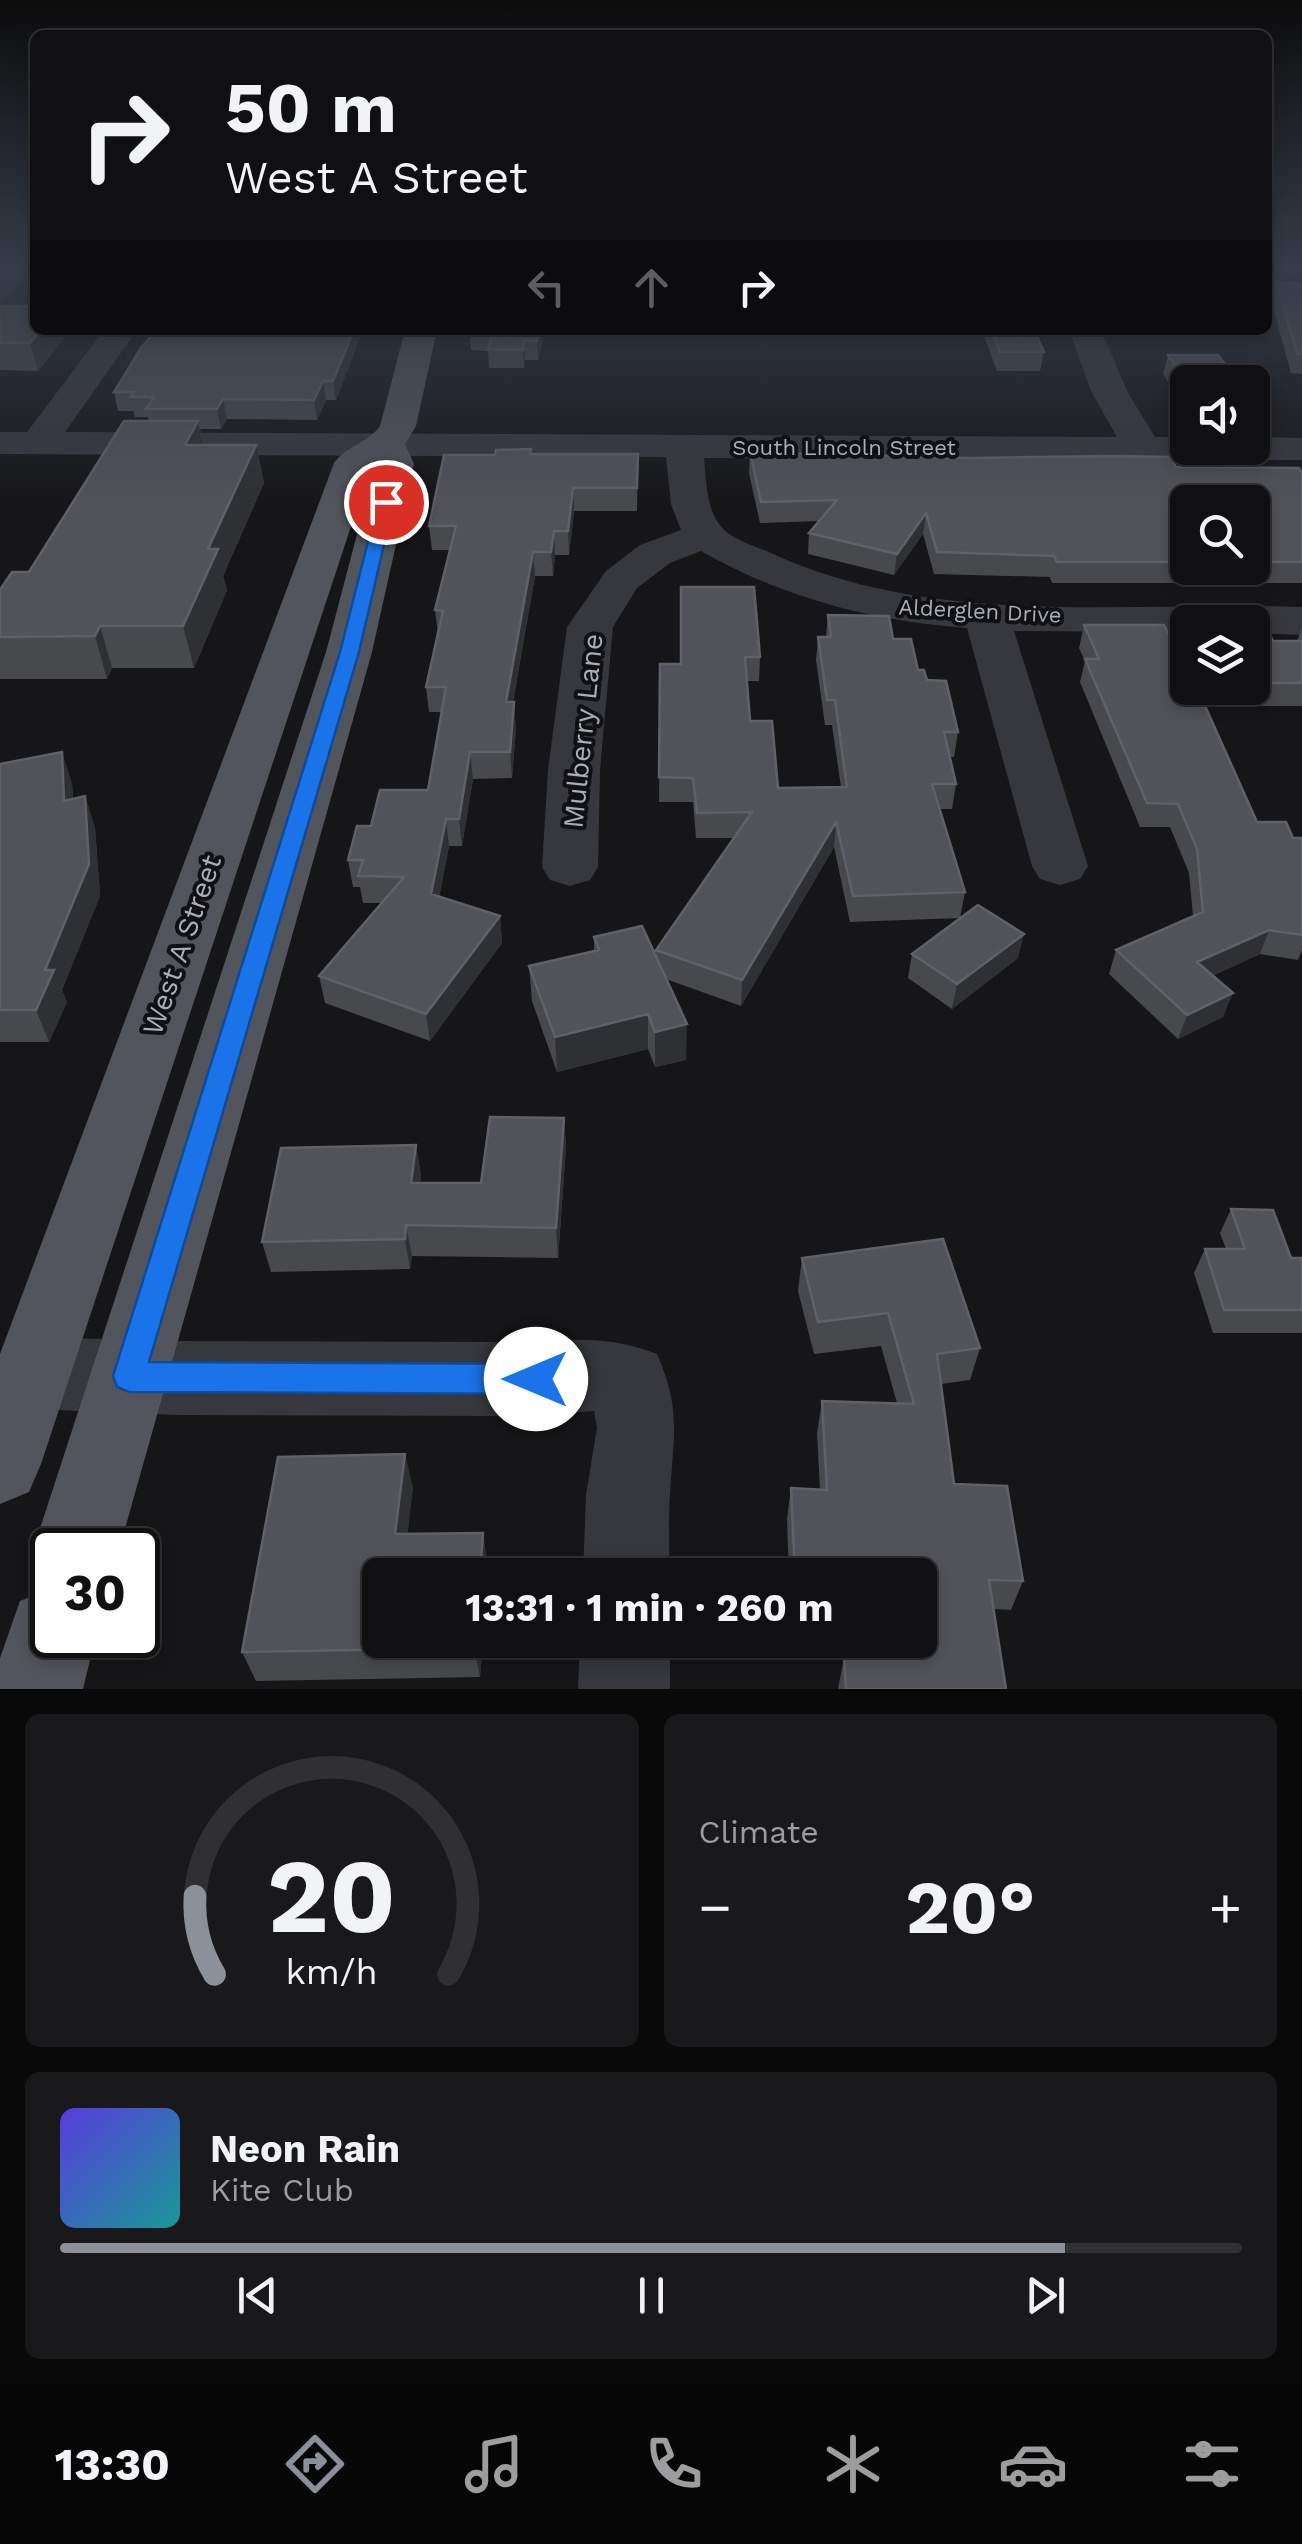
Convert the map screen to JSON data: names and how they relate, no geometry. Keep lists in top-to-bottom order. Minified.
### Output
{"streets":{"main road":["West A Street"],"street":["South Lincoln Street","Alderglen Drive","Mulberry Lane"]},"crossings":[["South Lincoln Street","West A Street"],["Alderglen Drive","Mulberry Lane"]],"page":{"turn":["50 m","West A Street"],"limit":"30","trip":"13:31 · 1 min · 260 m","tile":"Climate","heat":["−","20°","+"],"song":["Neon Rain","Kite Club"],"tabs":"13:30","gauge":["20","km/h"]}}
